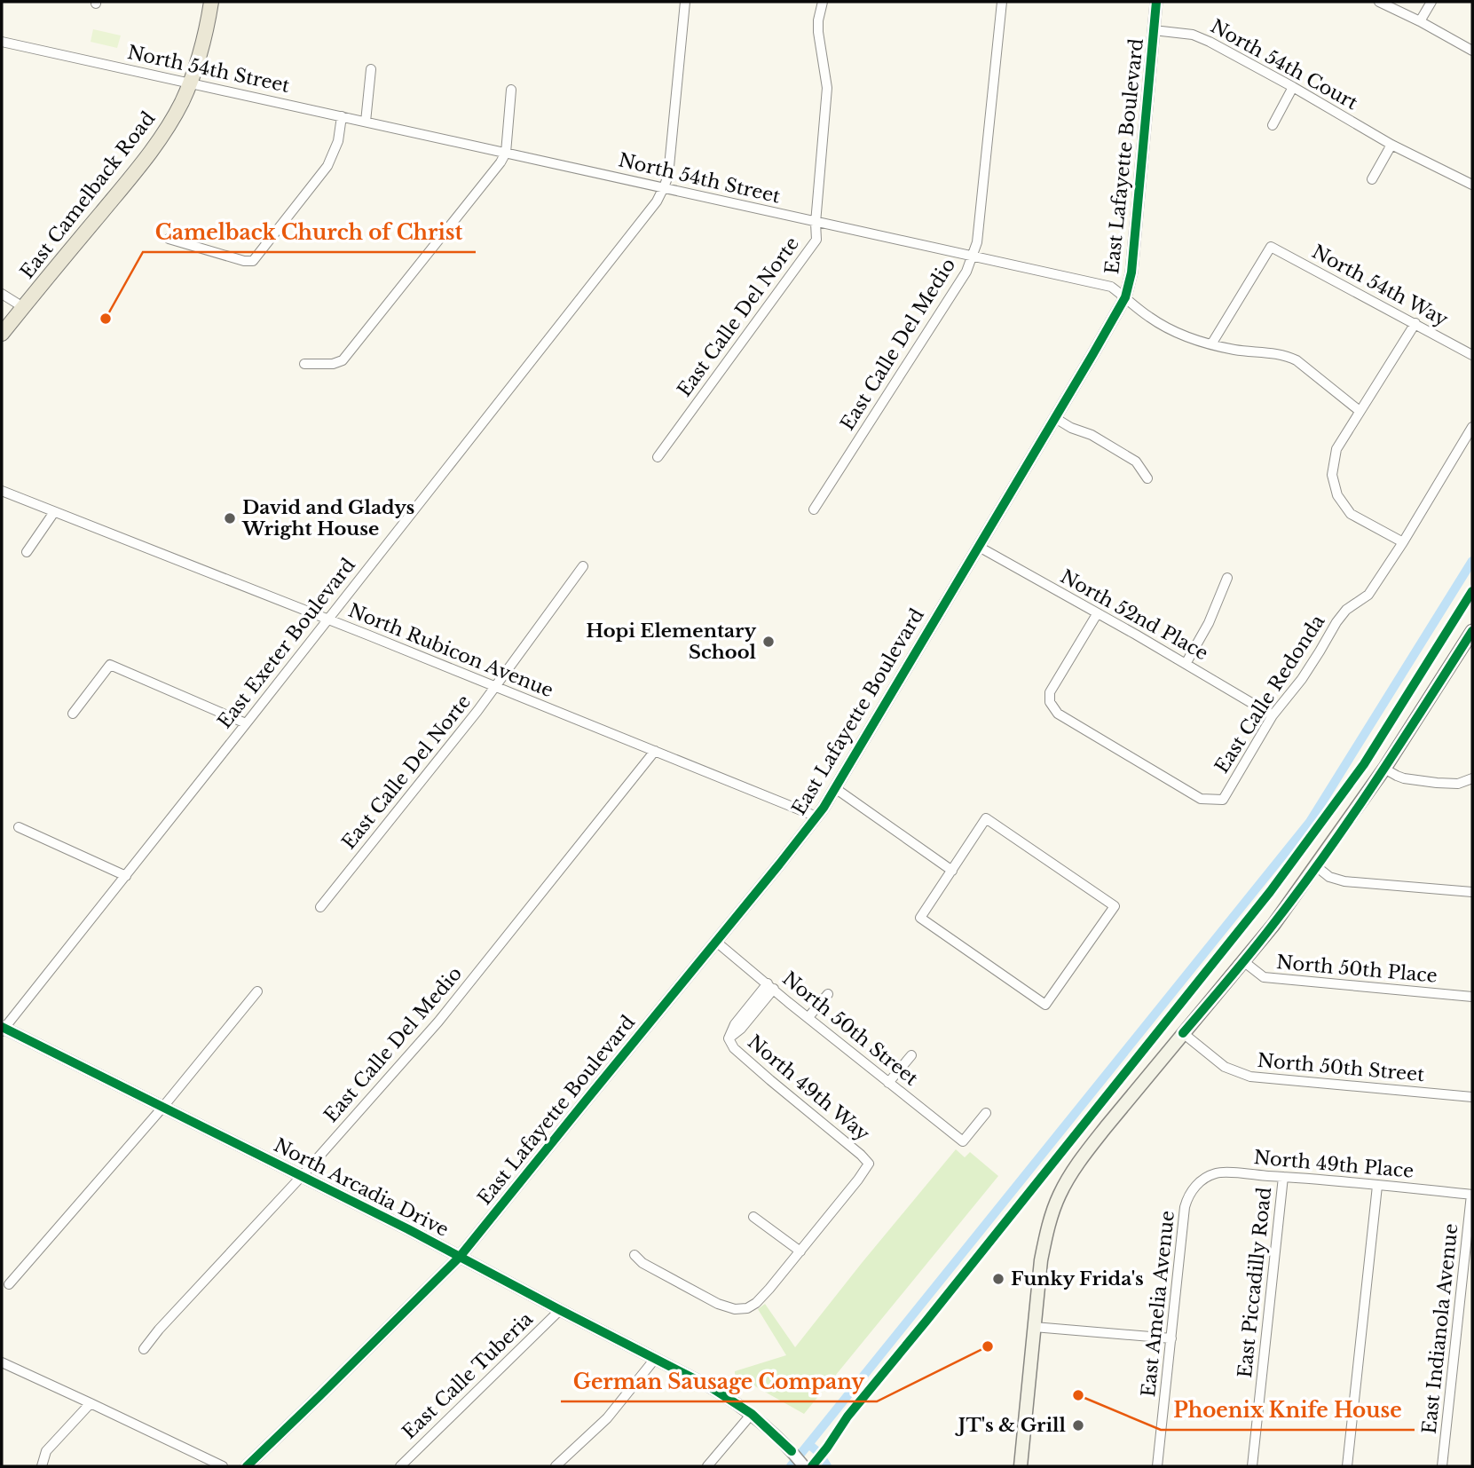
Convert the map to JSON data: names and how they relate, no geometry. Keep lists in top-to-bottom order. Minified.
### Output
{"streets":{"main road":["East Camelback Road"],"street":["North 54th Court","North 54th Street","East Lafayette Boulevard","North 54th Way","East Calle Del Norte","East Calle Del Medio","North 52nd Place","East Exeter Boulevard","North Rubicon Avenue","East Calle Redonda","North 50th Place","North 50th Street","North 49th Way","North 49th Place","North Arcadia Drive","East Piccadilly Road","East Amelia Avenue","East Indianola Avenue","East Calle Tuberia"]},"crossings":[["North 54th Court","East Lafayette Boulevard"],["North 54th Street","East Lafayette Boulevard"],["North 54th Street","East Camelback Road"],["North 54th Street","North 54th Way"],["North 54th Street","East Calle Del Norte"],["North 54th Street","East Calle Del Medio"],["North 54th Street","East Exeter Boulevard"],["East Lafayette Boulevard","North 52nd Place"],["East Lafayette Boulevard","North Rubicon Avenue"],["East Lafayette Boulevard","North 50th Street"],["East Lafayette Boulevard","North Arcadia Drive"],["East Calle Del Norte","North Rubicon Avenue"],["East Calle Del Medio","North Rubicon Avenue"],["East Calle Del Medio","North Arcadia Drive"],["North 52nd Place","East Calle Redonda"],["East Exeter Boulevard","North Rubicon Avenue"],["East Exeter Boulevard","North Arcadia Drive"],["North 50th Street","North 49th Way"],["North 49th Place","East Piccadilly Road"],["North 49th Place","East Amelia Avenue"],["North 49th Place","East Indianola Avenue"],["North Arcadia Drive","East Calle Tuberia"]],"places":["Camelback Church of Christ","David and Gladys Wright House","Hopi Elementary School","Funky Frida's","German Sausage Company","Phoenix Knife House","JT's & Grill"]}
